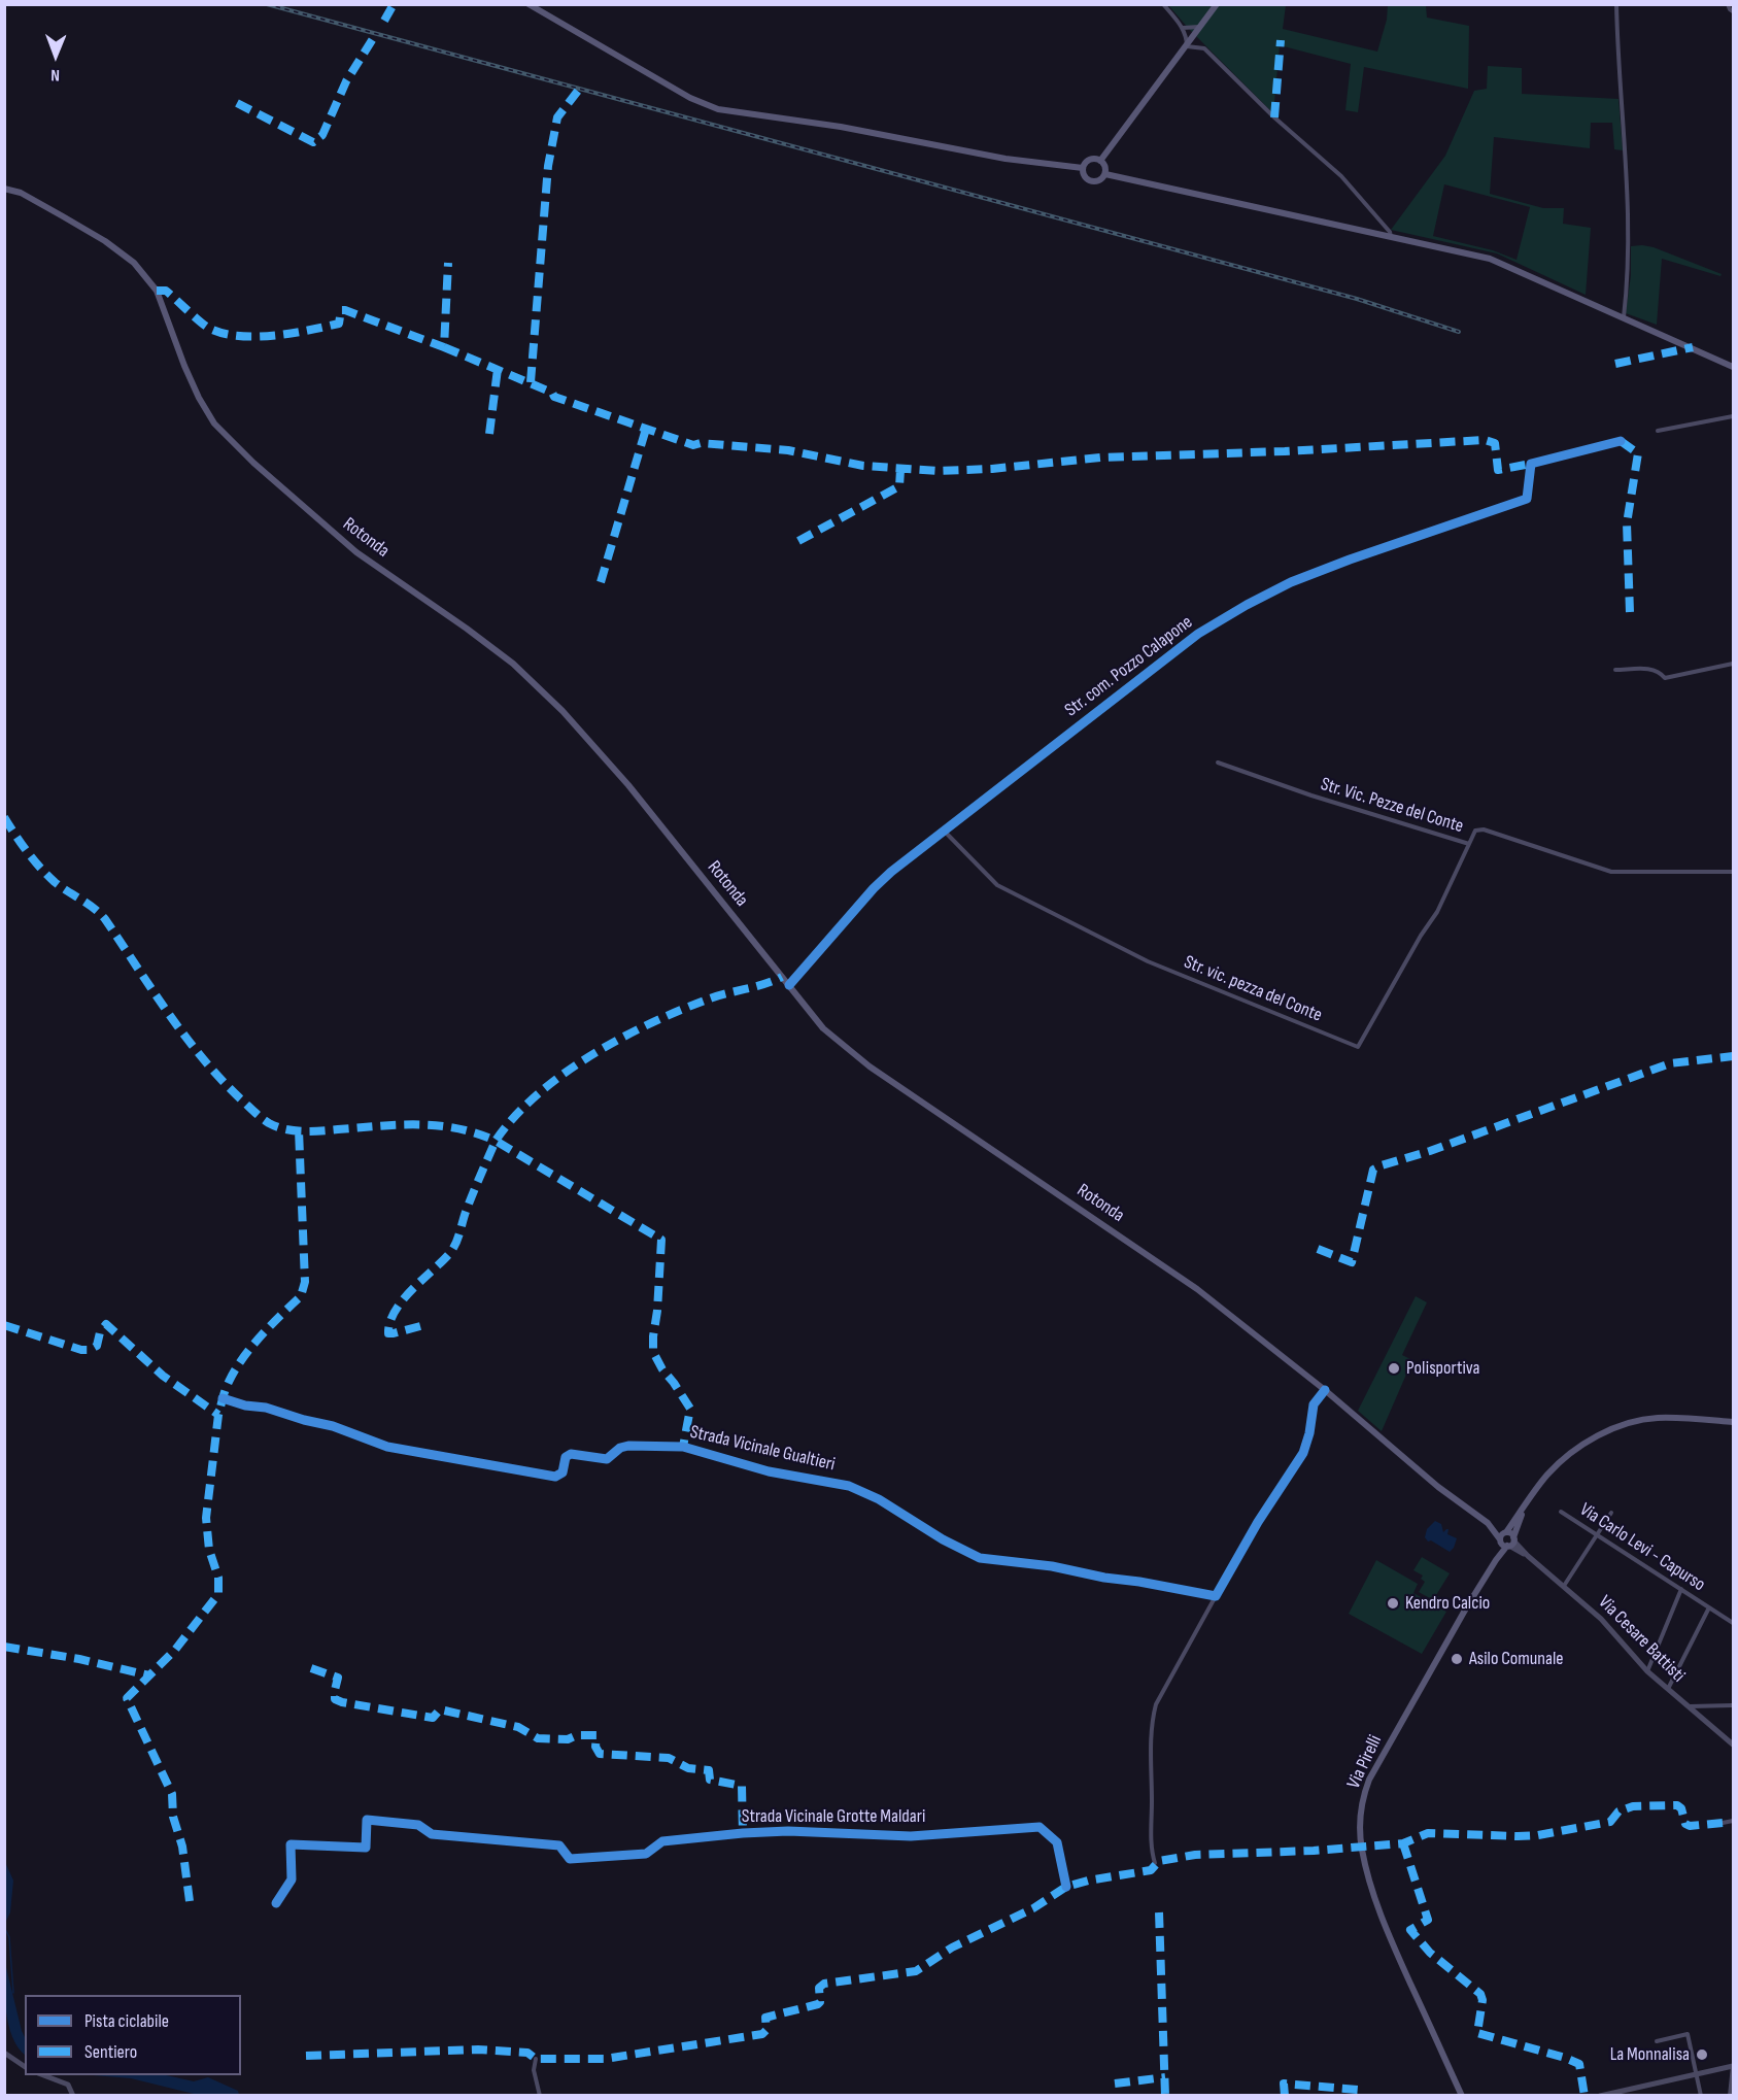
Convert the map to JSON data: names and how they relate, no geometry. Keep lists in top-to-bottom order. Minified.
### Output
{"streets":{"main road":["Rotonda","Via Pirelli"],"street":["Str. com. Pozzo Calapone","Str. Vic. Pezze del Conte","Str. vic. pezza del Conte","Strada Vicinale Gualtieri","Via Carlo Levi - Capurso","Via Cesare Battisti","Strada Vicinale Grotte Maldari"]},"crossings":[["Rotonda","Str. com. Pozzo Calapone"],["Rotonda","Via Cesare Battisti"],["Rotonda","Via Pirelli"],["Str. com. Pozzo Calapone","Str. vic. pezza del Conte"],["Str. Vic. Pezze del Conte","Str. vic. pezza del Conte"],["Via Cesare Battisti","Via Pirelli"]],"places":["Polisportiva","Kendro Calcio","Asilo Comunale","La Monnalisa"],"legend":["Pista ciclabile","Sentiero"],"north":"bottom"}
